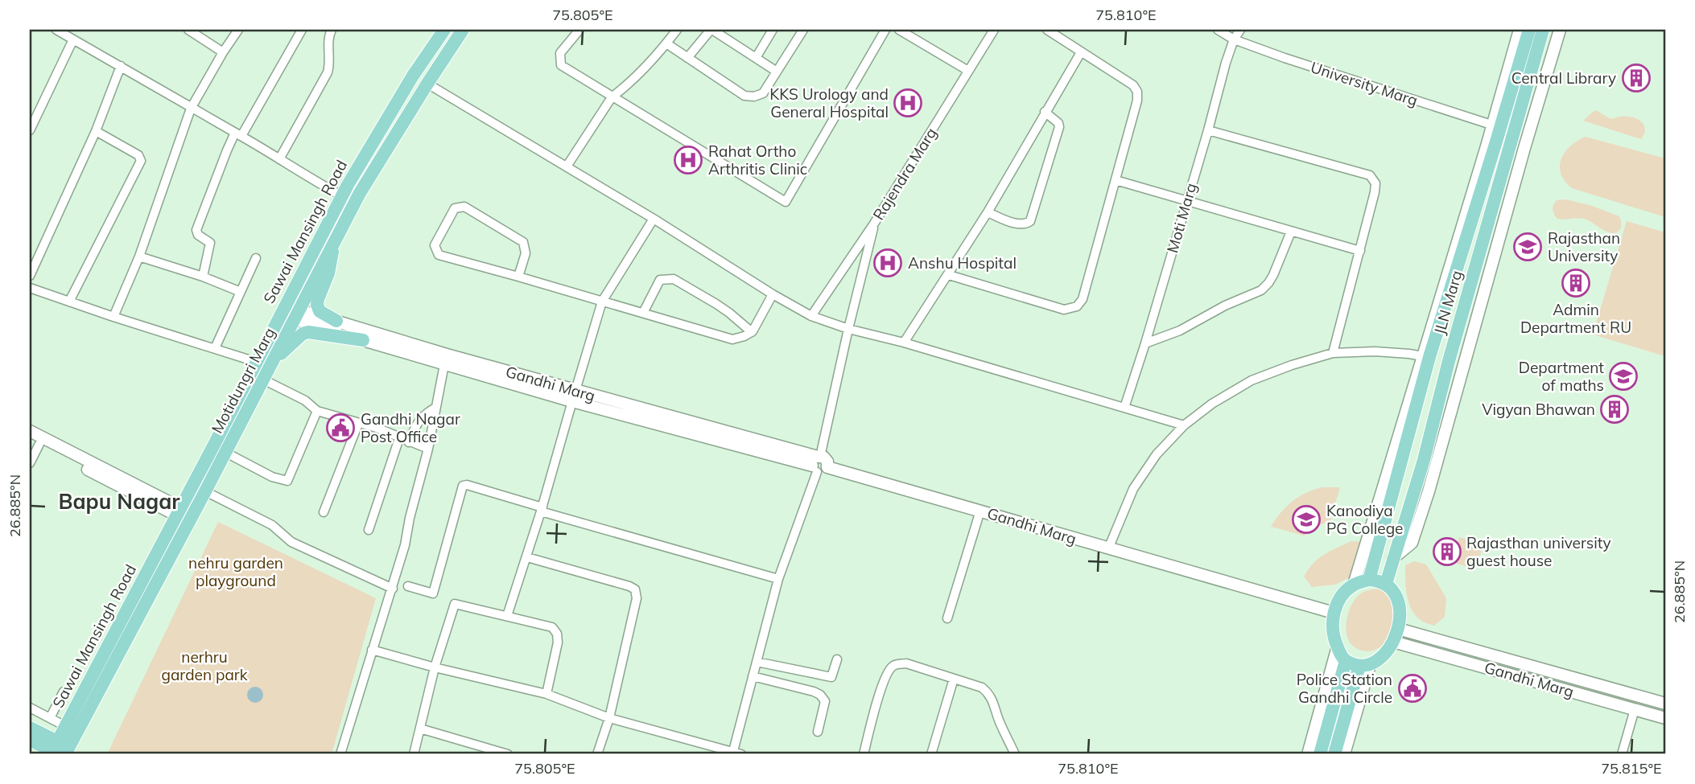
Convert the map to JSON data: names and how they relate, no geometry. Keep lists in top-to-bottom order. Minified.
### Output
{"streets":{"main road":["Sawai Mansingh Road","JLN Marg","Motidungri Marg","Gandhi Marg"],"street":["University Marg","Rajendra Marg","Moti Marg"]},"crossings":[["University Marg","Moti Marg"],["University Marg","JLN Marg"],["JLN Marg","Gandhi Marg"]],"districts":["Bapu Nagar"],"parks":["nehru garden playground","nerhru garden park"],"places":{"building":["Central Library","Admin Department RU","Vigyan Bhawan","Rajasthan university guest house"],"hospital":["KKS Urology and General Hospital","Rahat Ortho Arthritis Clinic","Anshu Hospital"],"school or university":["Rajasthan University","Department of maths","Kanodiya PG College"],"public building":["Gandhi Nagar Post Office","Police Station Gandhi Circle"]},"coordinates":["75.805°E","75.810°E","26.885°N","75.815°E"]}
